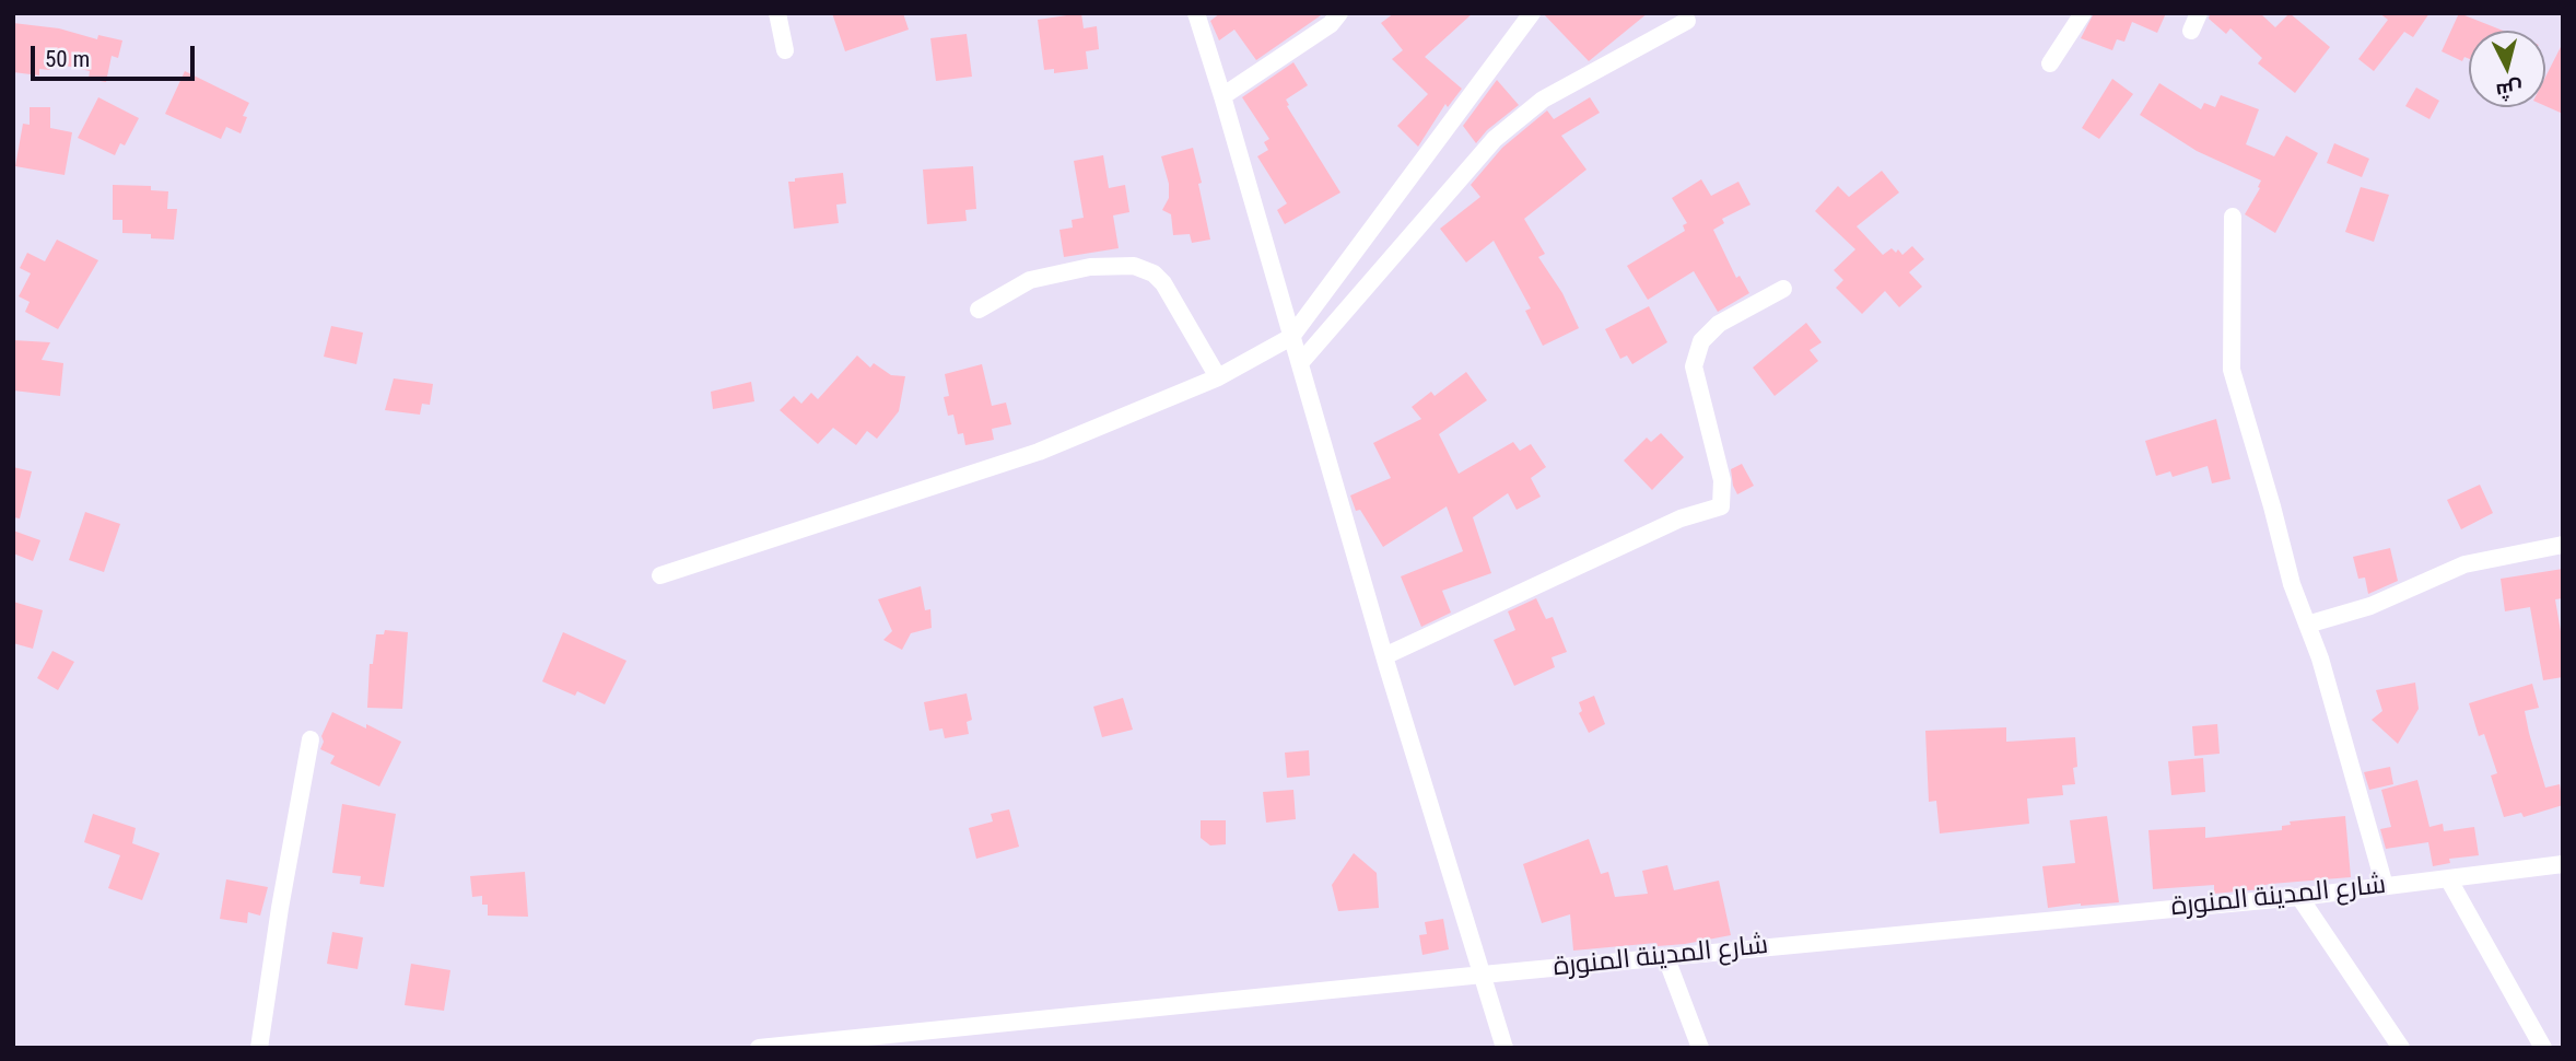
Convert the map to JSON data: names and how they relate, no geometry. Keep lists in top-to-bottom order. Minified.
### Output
{"streets":{"street":["شارع المدينة المنورة"]},"scale_bar":"50 m","north":"bottom"}
